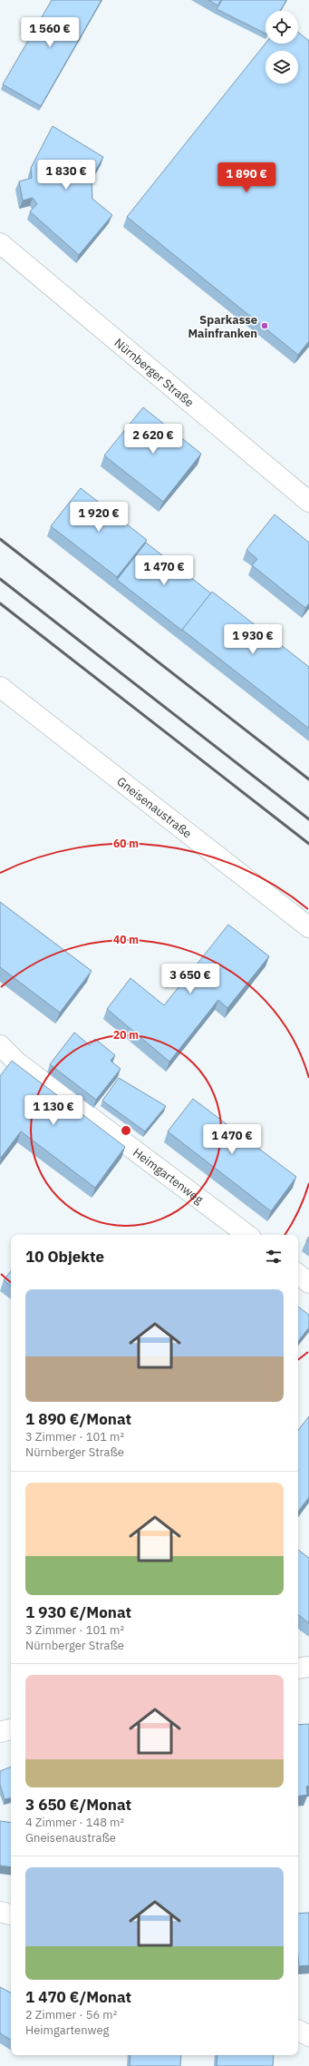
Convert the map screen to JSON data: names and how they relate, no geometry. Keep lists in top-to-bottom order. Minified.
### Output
{"streets":{"street":["Nürnberger Straße","Gneisenaustraße","Heimgartenweg"]},"places":["Sparkasse Mainfranken"],"page":{"price":["1 560 €","1 830 €","1 890 €","2 620 €","1 920 €","1 470 €","1 930 €","3 650 €","1 130 €","1 470 €"],"heading":"10 Objekte","list":[{"name":"1 890 €/Monat","note":"3 Zimmer · 101 m² · Nürnberger Straße"},{"name":"1 930 €/Monat","note":"3 Zimmer · 101 m² · Nürnberger Straße"},{"name":"3 650 €/Monat","note":"4 Zimmer · 148 m² · Gneisenaustraße"},{"name":"1 470 €/Monat","note":"2 Zimmer · 56 m² · Heimgartenweg"}]},"rings":["60 m","40 m","20 m"]}
